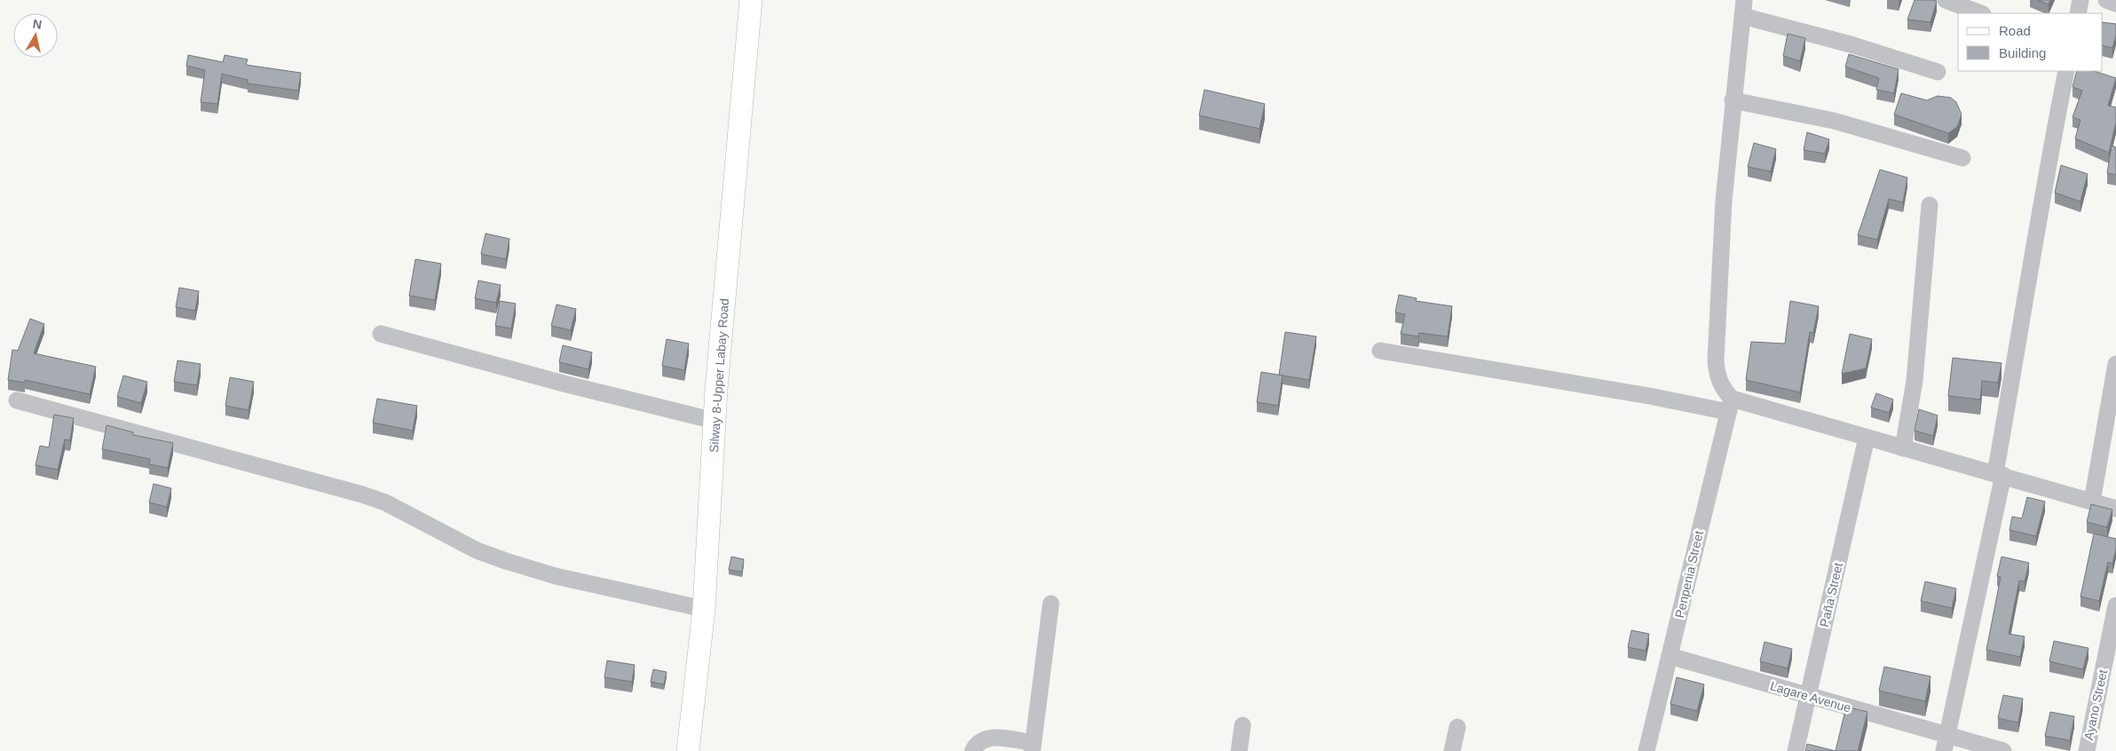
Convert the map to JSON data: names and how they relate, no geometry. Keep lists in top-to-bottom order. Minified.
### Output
{"streets":{"main road":["Silway 8-Upper Labay Road"],"street":["Penpenia Street","Paña Street","Lagare Avenue","Ayano Street"]},"crossings":[["Penpenia Street","Lagare Avenue"],["Paña Street","Lagare Avenue"]],"legend":["Road","Building"],"north":"top"}
